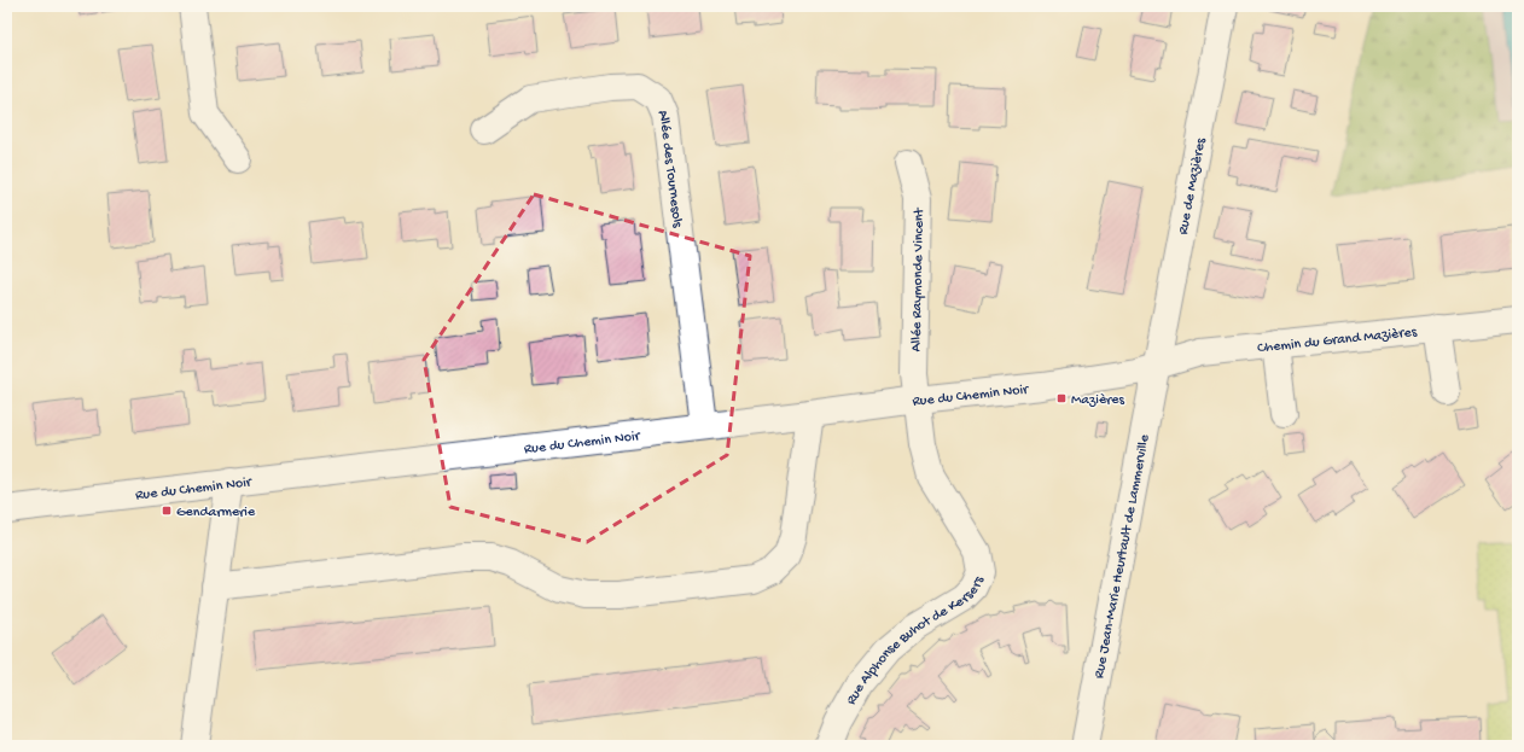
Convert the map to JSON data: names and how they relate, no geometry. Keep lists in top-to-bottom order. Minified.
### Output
{"streets":{"street":["Allée des Tournesols","Rue de Mazières","Allée Raymonde Vincent","Chemin du Grand Mazières","Rue du Chemin Noir","Rue Jean-Marie Heurtault de Lammerville","Rue Alphonse Buhot de Kersers"]},"crossings":[["Allée des Tournesols","Rue du Chemin Noir"],["Rue de Mazières","Chemin du Grand Mazières"],["Rue de Mazières","Rue du Chemin Noir"],["Rue de Mazières","Rue Jean-Marie Heurtault de Lammerville"],["Allée Raymonde Vincent","Rue du Chemin Noir"],["Allée Raymonde Vincent","Rue Alphonse Buhot de Kersers"],["Chemin du Grand Mazières","Rue du Chemin Noir"],["Chemin du Grand Mazières","Rue Jean-Marie Heurtault de Lammerville"],["Rue du Chemin Noir","Rue Jean-Marie Heurtault de Lammerville"],["Rue du Chemin Noir","Rue Alphonse Buhot de Kersers"]],"places":{"transit":["Mazières","Gendarmerie"]}}
